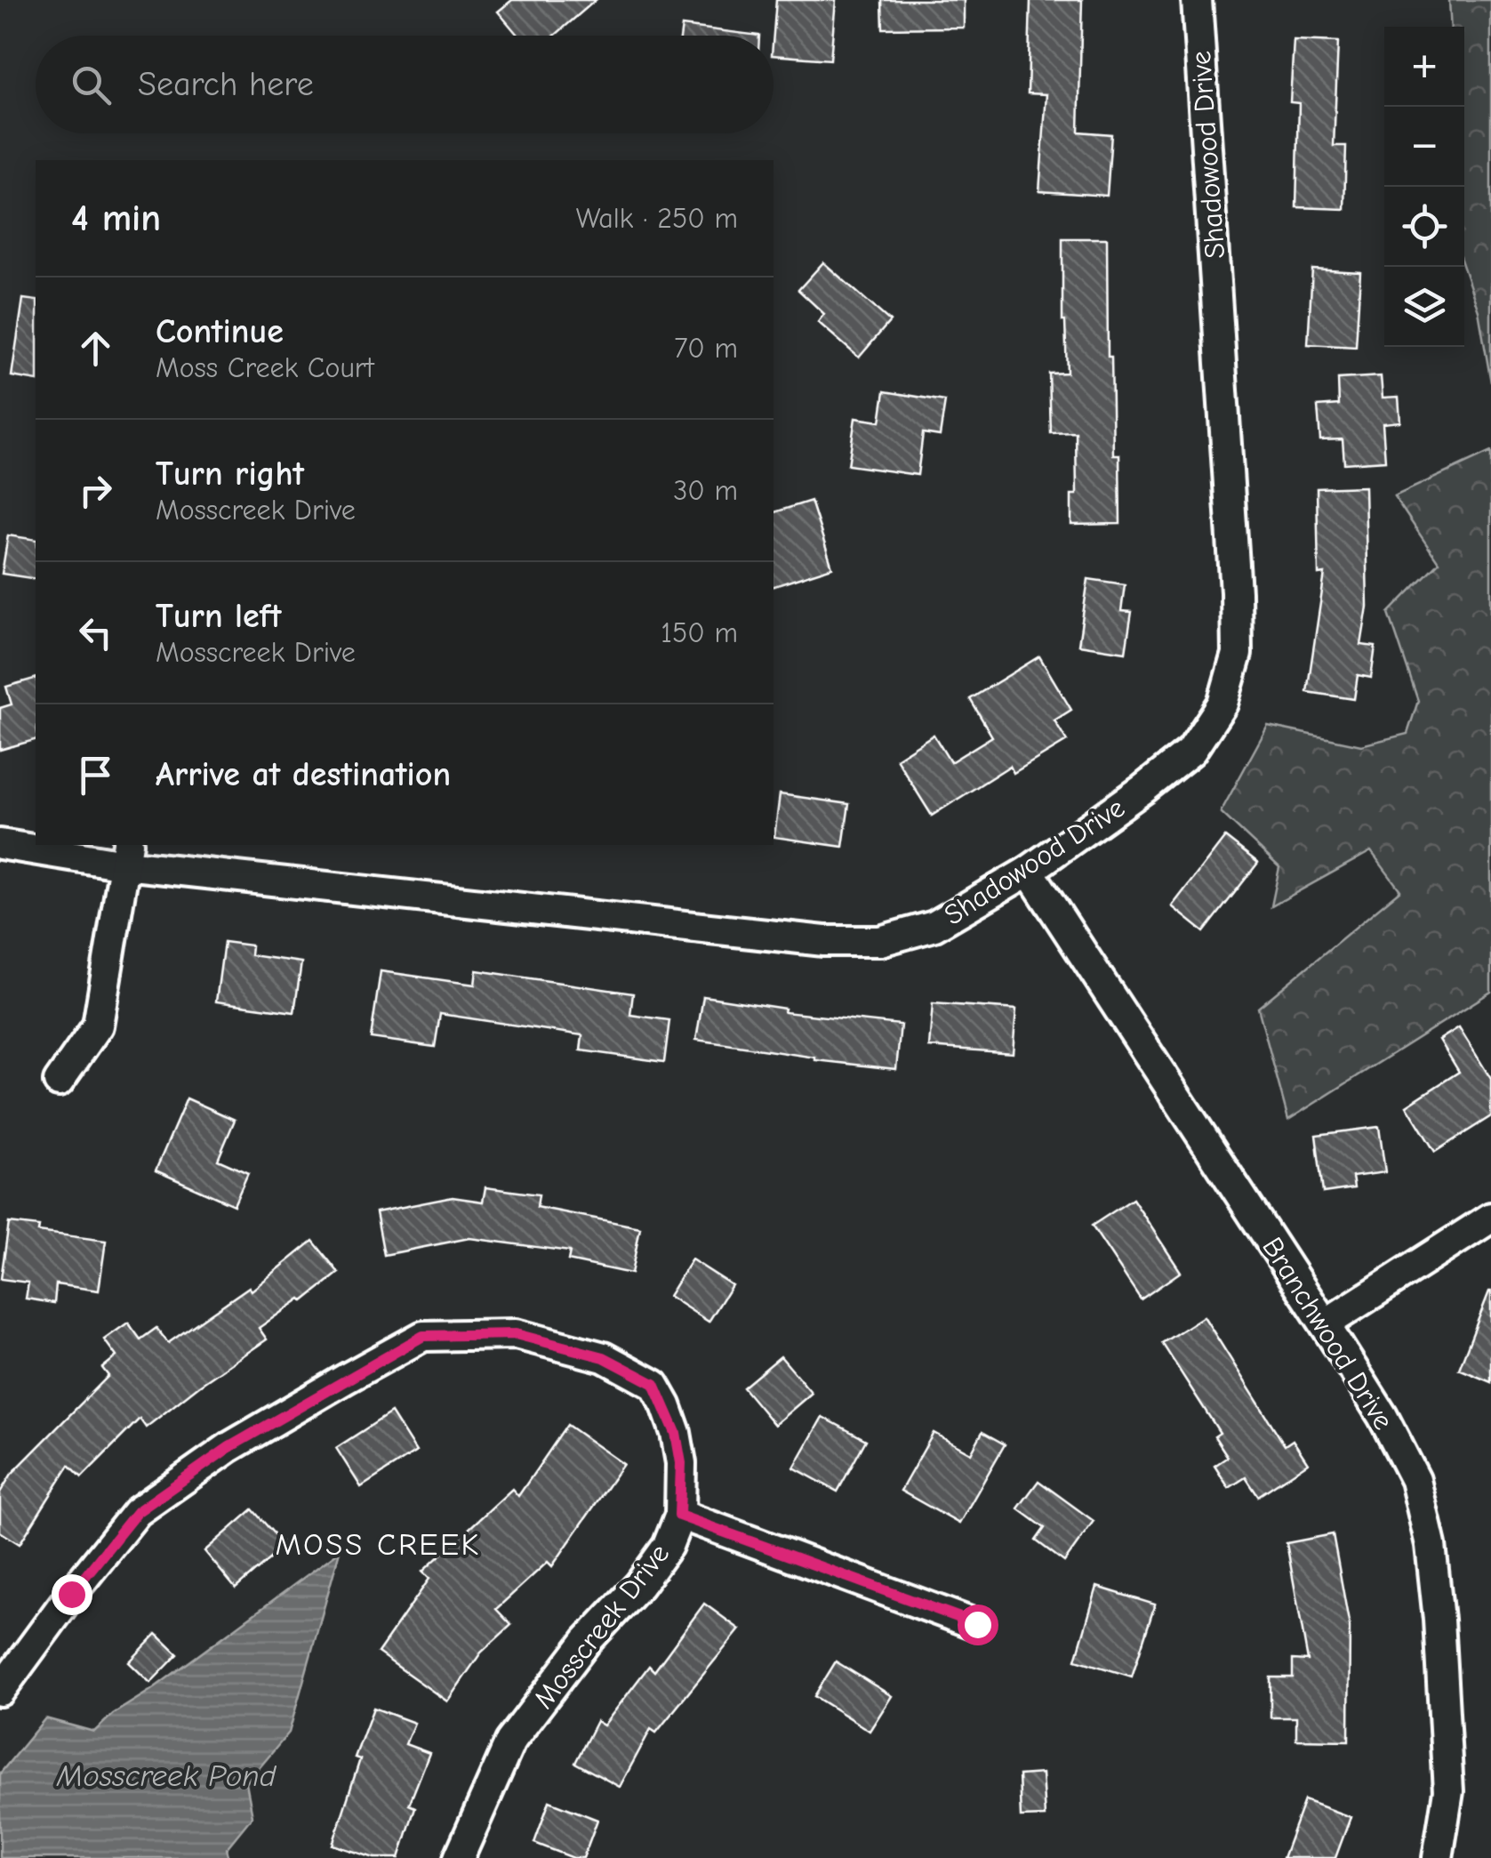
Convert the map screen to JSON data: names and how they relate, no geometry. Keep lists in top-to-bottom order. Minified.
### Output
{"streets":{"street":["Shadowood Drive","Branchwood Drive","Mosscreek Drive"]},"crossings":[["Shadowood Drive","Branchwood Drive"]],"districts":["MOSS CREEK"],"water":["Mosscreek Pond"],"page":{"map_buttons":["+","−"],"search":"Search here","heading":["4 min","Walk · 250 m"],"list":[["Continue","Moss Creek Court","70 m"],["Turn right","Mosscreek Drive","30 m"],["Turn left","Mosscreek Drive","150 m"],"Arrive at destination"]}}
